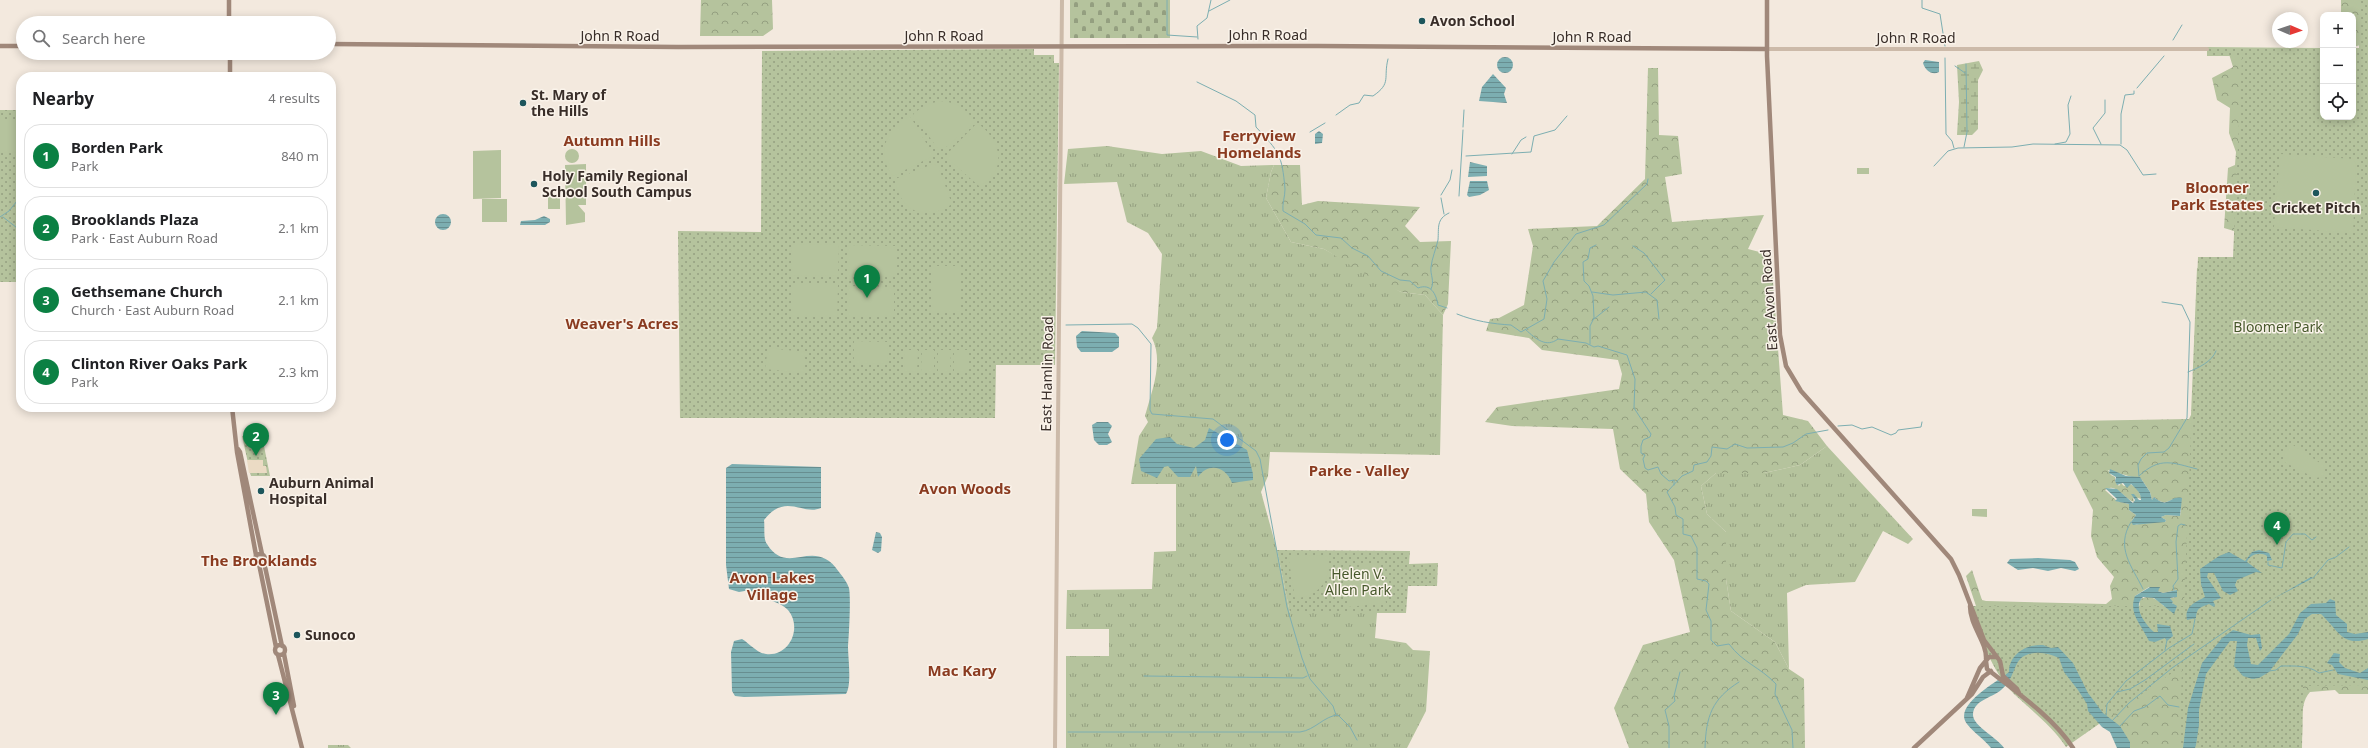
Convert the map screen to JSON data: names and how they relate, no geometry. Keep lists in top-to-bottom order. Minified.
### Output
{"streets":{"main road":["John R Road","East Avon Road"],"street":["East Hamlin Road"]},"crossings":[["John R Road","East Avon Road"],["John R Road","East Hamlin Road"]],"districts":["Ferryview Homelands","Autumn Hills","Bloomer Park Estates","Weaver's Acres","Parke - Valley","Avon Woods","The Brooklands","Avon Lakes Village","Mac Kary"],"parks":["Bloomer Park","Helen V. Allen Park"],"places":["Avon School","St. Mary of the Hills","Holy Family Regional School South Campus","Cricket Pitch","Auburn Animal Hospital","Sunoco"],"north":"right","page":{"map_buttons":["+","−"],"search":"Search here","heading":["Nearby","4 results"],"list":[{"mark":"1","name":"Borden Park","note":"Park","value":"840 m"},{"mark":"2","name":"Brooklands Plaza","note":"Park · East Auburn Road","value":"2.1 km"},{"mark":"3","name":"Gethsemane Church","note":"Church · East Auburn Road","value":"2.1 km"},{"mark":"4","name":"Clinton River Oaks Park","note":"Park","value":"2.3 km"}],"pins":["1","2","4","3"]}}
